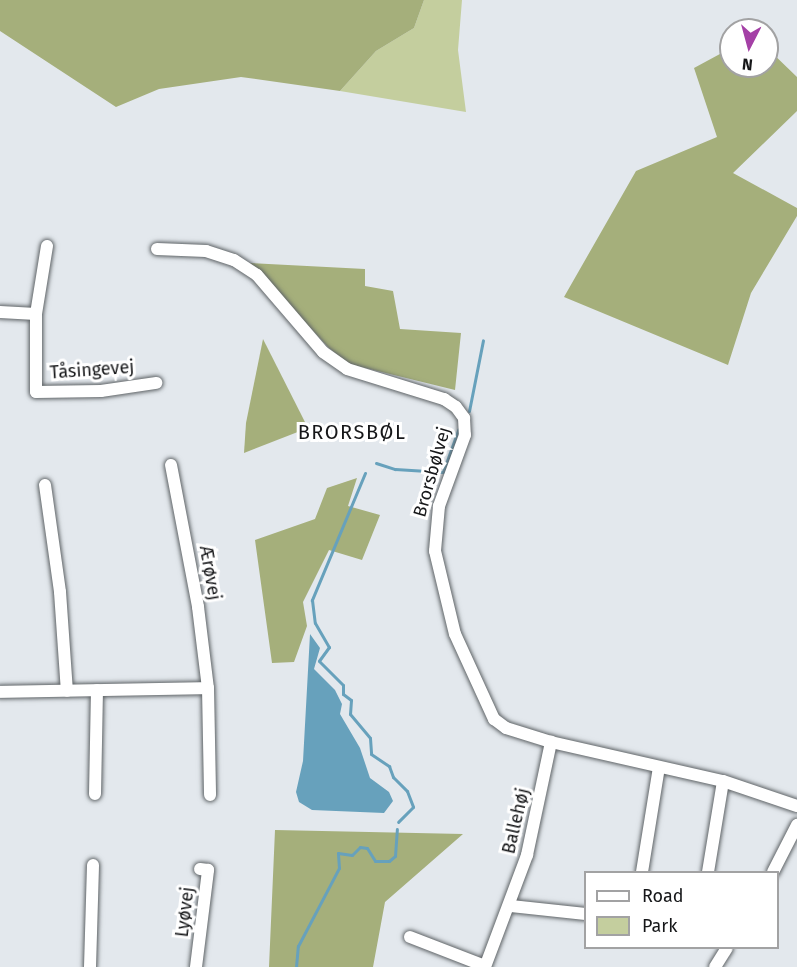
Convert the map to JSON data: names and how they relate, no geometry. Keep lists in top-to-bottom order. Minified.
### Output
{"streets":{"street":["Tåsingevej","Brorsbølvej","Ærøvej","Ballehøj","Lyøvej"]},"crossings":[["Brorsbølvej","Ballehøj"]],"districts":["BRORSBØL"],"legend":["Road","Park"],"north":"bottom"}
